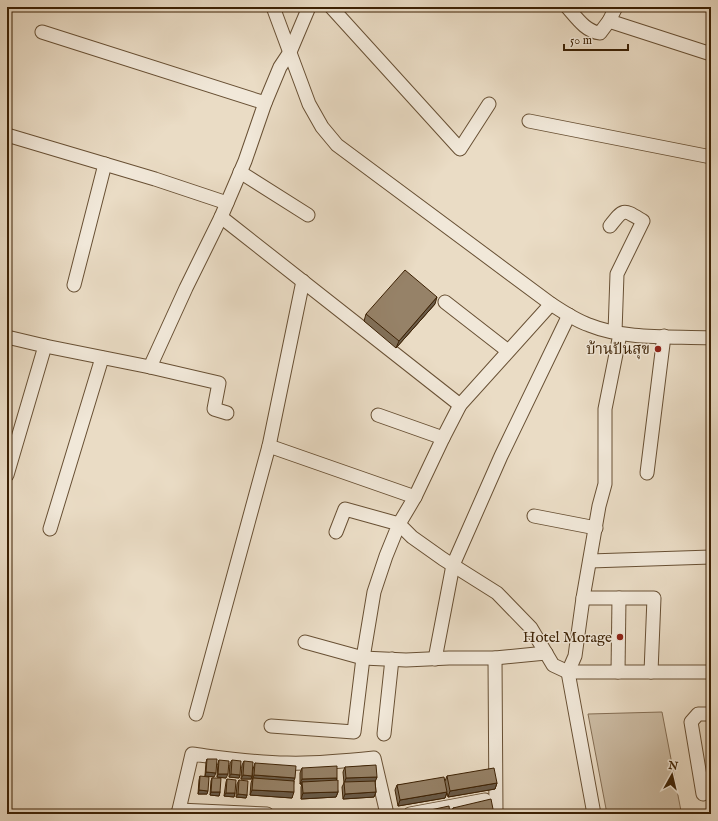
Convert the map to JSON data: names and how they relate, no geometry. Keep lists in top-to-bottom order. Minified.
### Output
{"places":["บ้านปันสุข","Hotel Morage"],"scale_bar":"50 m","north":"top"}
